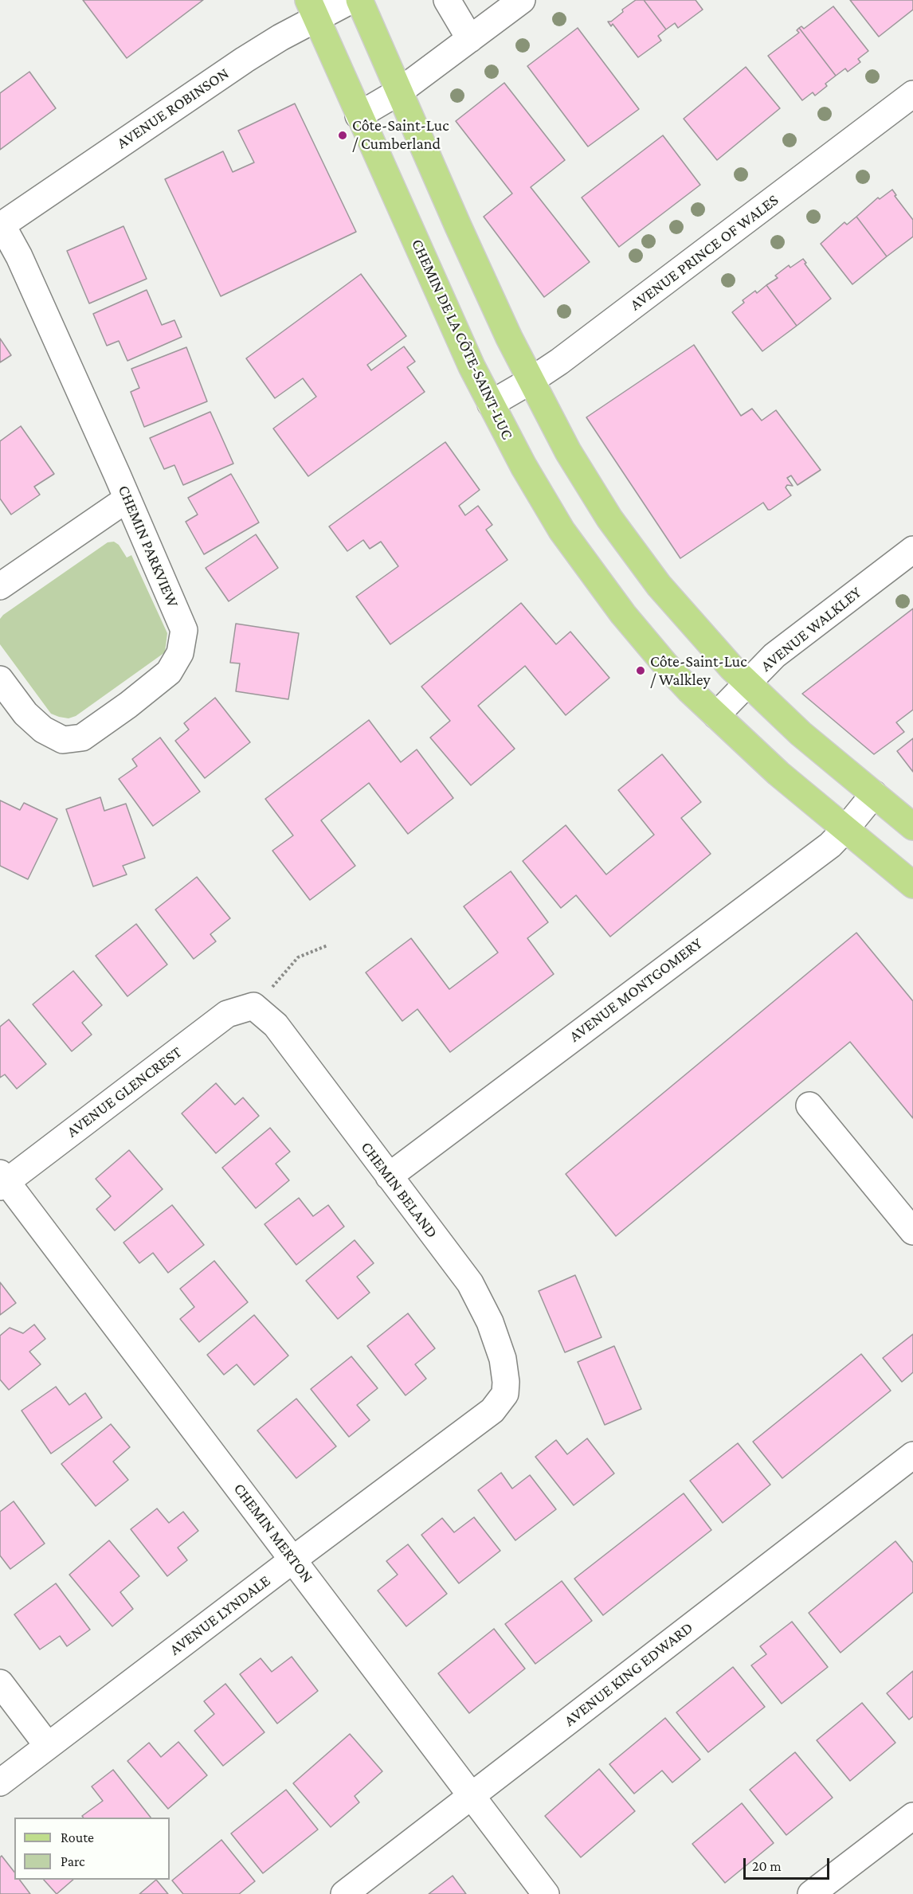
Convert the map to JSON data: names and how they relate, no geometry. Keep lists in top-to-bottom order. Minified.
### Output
{"streets":{"main road":["CHEMIN DE LA CÔTE-SAINT-LUC"],"street":["AVENUE ROBINSON","AVENUE PRINCE OF WALES","CHEMIN PARKVIEW","AVENUE WALKLEY","AVENUE MONTGOMERY","AVENUE GLENCREST","CHEMIN BELAND","CHEMIN MERTON","AVENUE LYNDALE","AVENUE KING EDWARD"]},"crossings":[["AVENUE ROBINSON","CHEMIN DE LA CÔTE-SAINT-LUC"],["AVENUE ROBINSON","CHEMIN PARKVIEW"],["AVENUE PRINCE OF WALES","CHEMIN DE LA CÔTE-SAINT-LUC"],["CHEMIN DE LA CÔTE-SAINT-LUC","AVENUE WALKLEY"],["CHEMIN DE LA CÔTE-SAINT-LUC","AVENUE MONTGOMERY"],["AVENUE MONTGOMERY","CHEMIN BELAND"],["AVENUE GLENCREST","CHEMIN BELAND"],["AVENUE GLENCREST","CHEMIN MERTON"],["CHEMIN BELAND","AVENUE LYNDALE"],["CHEMIN MERTON","AVENUE LYNDALE"],["CHEMIN MERTON","AVENUE KING EDWARD"]],"places":["Côte-Saint-Luc / Cumberland","Côte-Saint-Luc / Walkley"],"legend":["Route","Parc"],"scale_bar":"20 m"}
